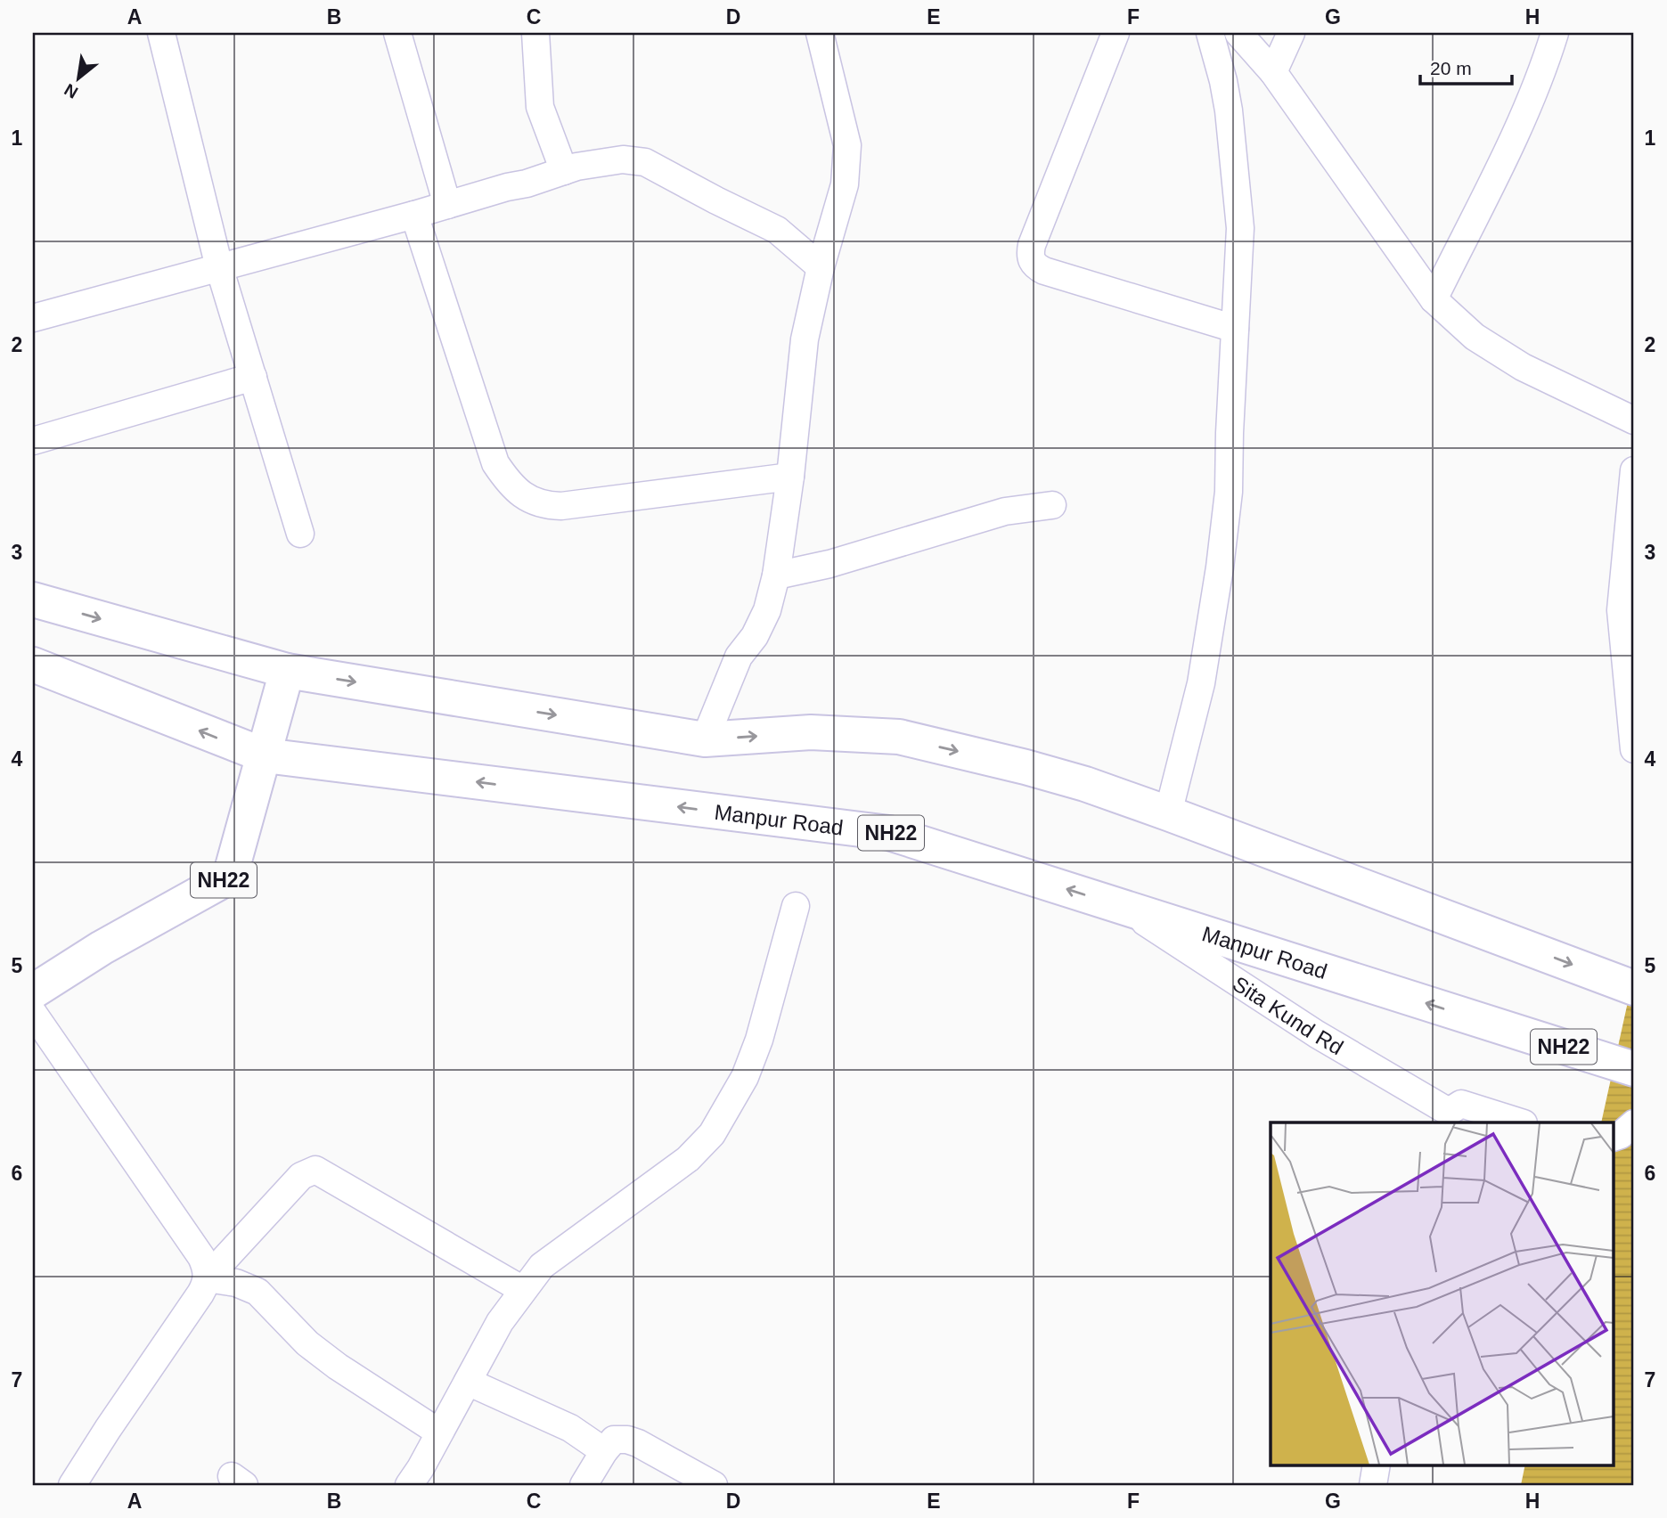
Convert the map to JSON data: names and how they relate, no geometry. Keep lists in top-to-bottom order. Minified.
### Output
{"streets":{"main road":["Manpur Road","NH22"],"street":["Sita Kund Rd"]},"crossings":[["Manpur Road","NH22"],["Manpur Road","Sita Kund Rd"]],"scale_bar":"20 m","north":"bottom left","grid":{"columns":["A","B","C","D","E","F","G","H"],"rows":["1","2","3","4","5","6","7"]}}
